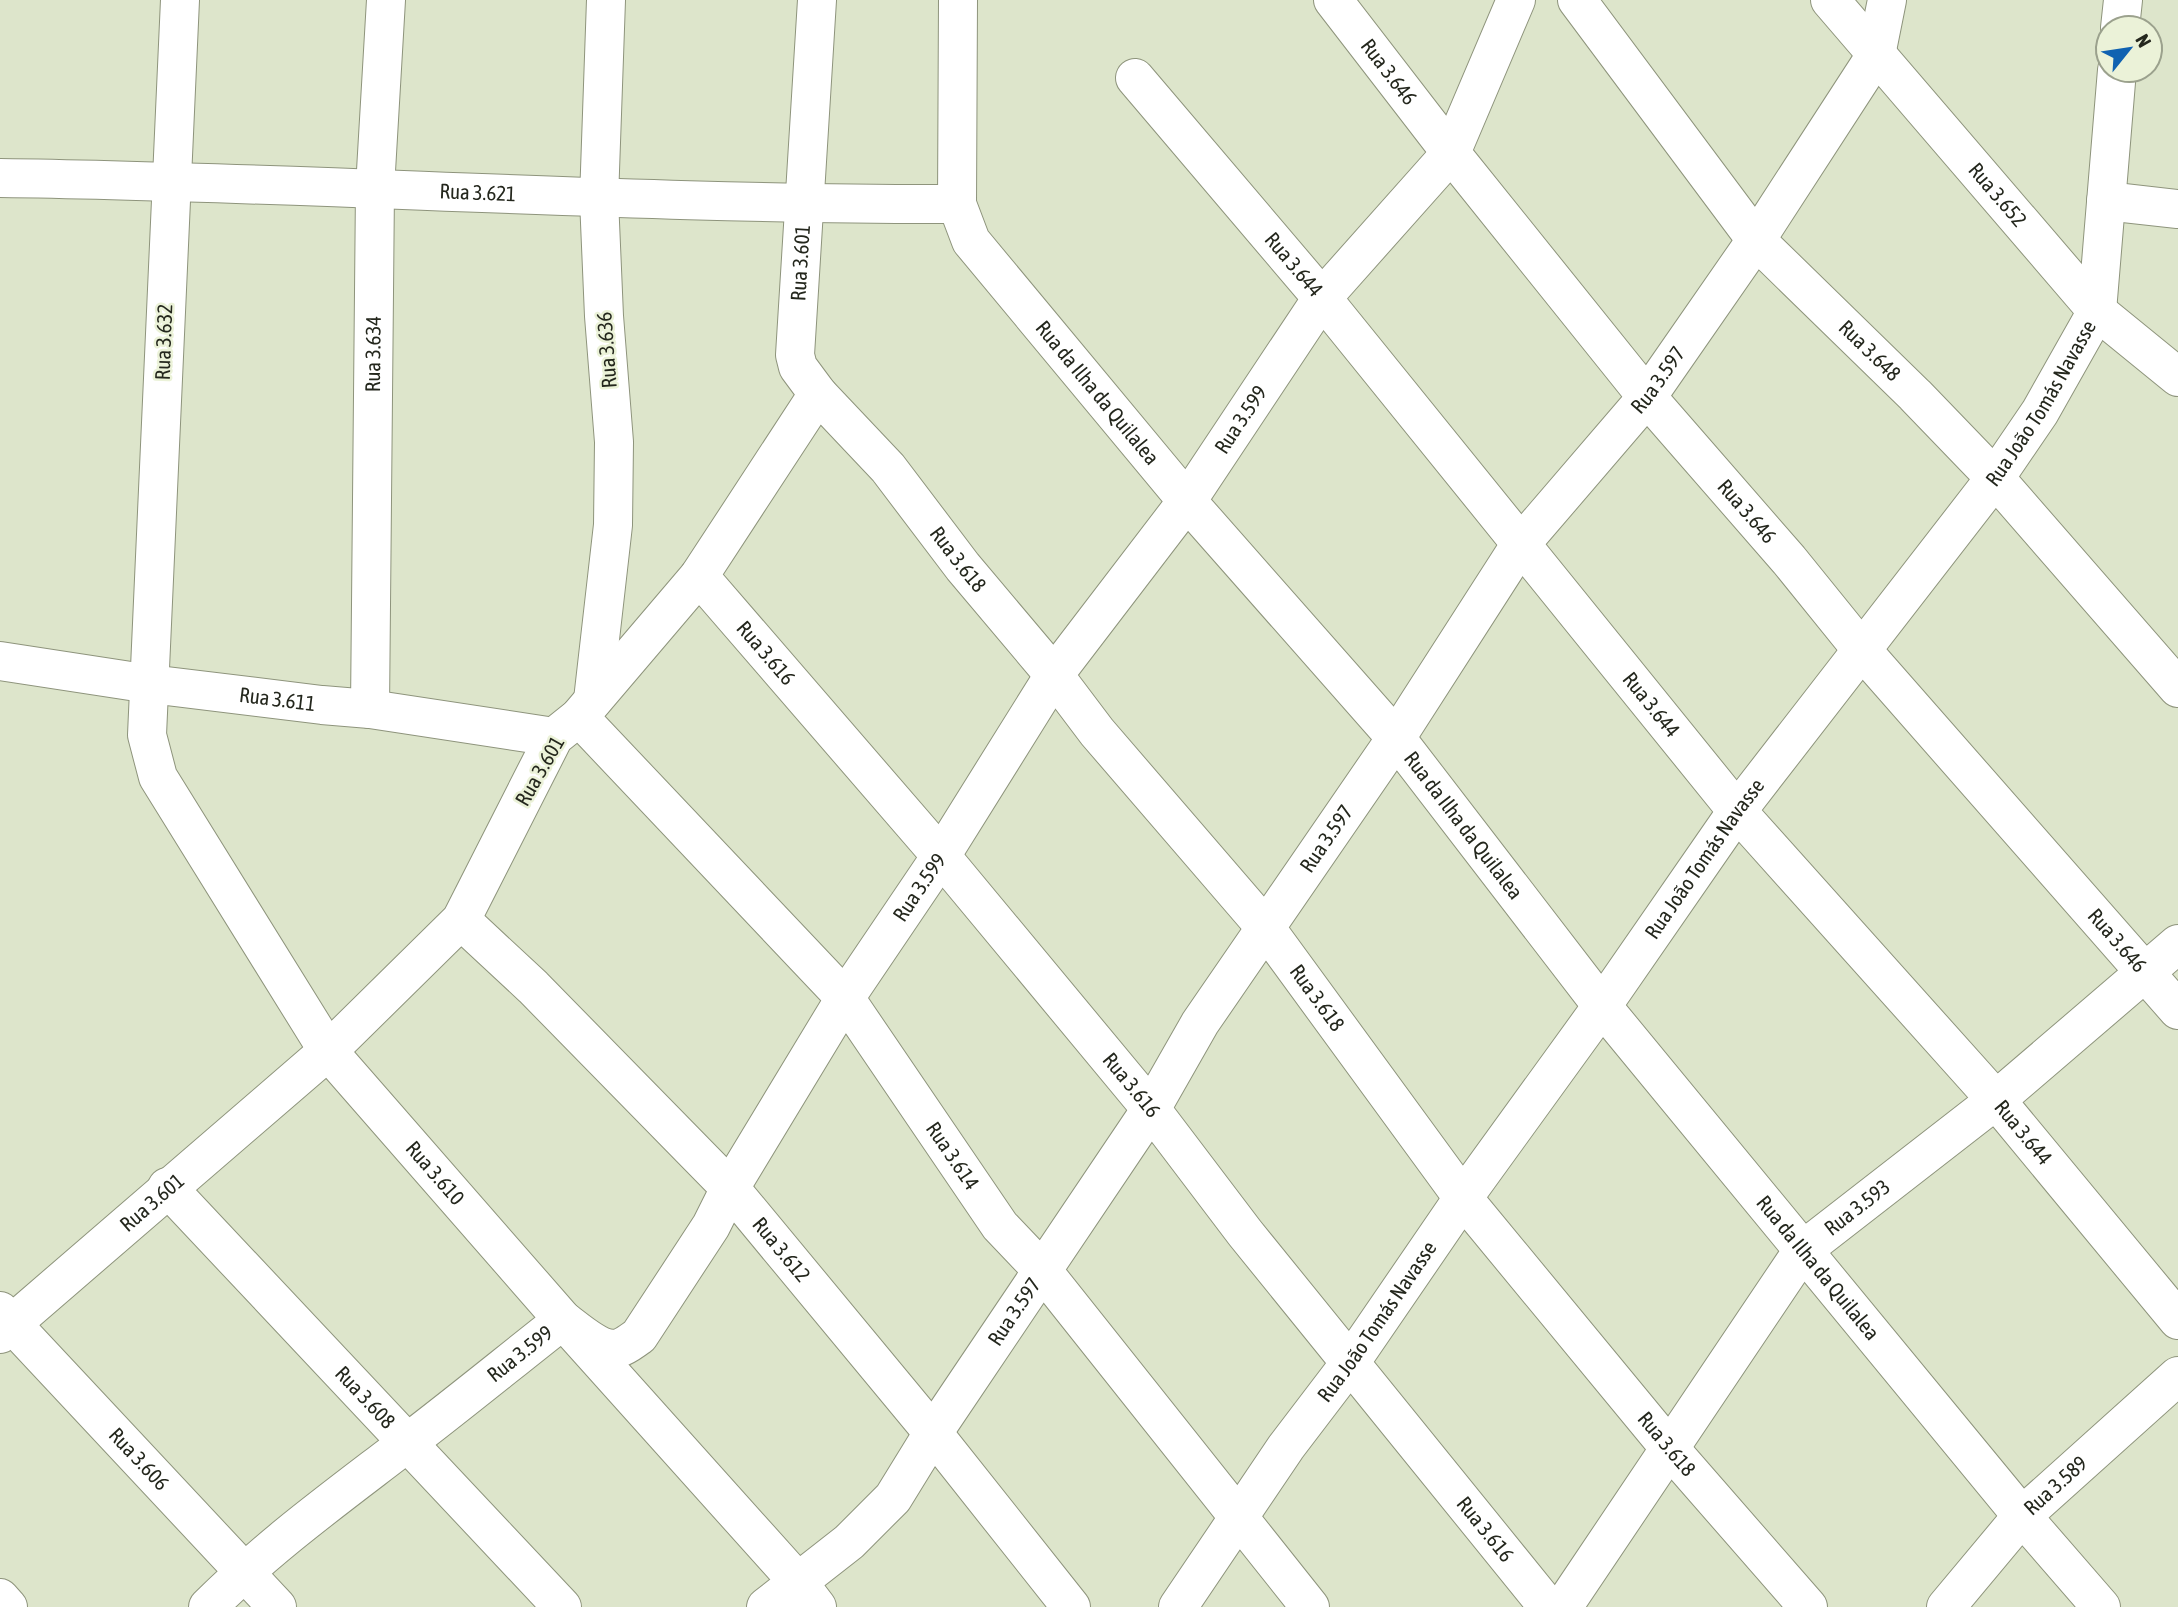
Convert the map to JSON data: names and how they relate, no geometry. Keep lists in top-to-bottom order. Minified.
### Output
{"streets":{"street":["Rua 3.646","Rua 3.621","Rua 3.652","Rua 3.601","Rua 3.644","Rua 3.632","Rua 3.636","Rua 3.648","Rua 3.634","Rua 3.597","Rua da Ilha da Quilalea","Rua João Tomás Navasse","Rua 3.599","Rua 3.618","Rua 3.616","Rua 3.611","Rua 3.614","Rua 3.610","Rua 3.593","Rua 3.612","Rua 3.608","Rua 3.606","Rua 3.589"]},"crossings":[["Rua 3.646","Rua 3.597"],["Rua 3.646","Rua João Tomás Navasse"],["Rua 3.646","Rua 3.599"],["Rua 3.646","Rua 3.593"],["Rua 3.621","Rua 3.601"],["Rua 3.621","Rua 3.632"],["Rua 3.621","Rua 3.636"],["Rua 3.621","Rua 3.634"],["Rua 3.621","Rua da Ilha da Quilalea"],["Rua 3.652","Rua 3.597"],["Rua 3.652","Rua João Tomás Navasse"],["Rua 3.601","Rua 3.636"],["Rua 3.601","Rua 3.618"],["Rua 3.601","Rua 3.616"],["Rua 3.601","Rua 3.611"],["Rua 3.601","Rua 3.614"],["Rua 3.601","Rua 3.610"],["Rua 3.601","Rua 3.612"],["Rua 3.601","Rua 3.608"],["Rua 3.601","Rua 3.606"],["Rua 3.644","Rua 3.597"],["Rua 3.644","Rua João Tomás Navasse"],["Rua 3.644","Rua 3.599"],["Rua 3.644","Rua 3.593"],["Rua 3.632","Rua 3.611"],["Rua 3.632","Rua 3.610"],["Rua 3.636","Rua 3.611"],["Rua 3.636","Rua 3.614"],["Rua 3.648","Rua 3.597"],["Rua 3.648","Rua João Tomás Navasse"],["Rua 3.634","Rua 3.611"],["Rua 3.597","Rua da Ilha da Quilalea"],["Rua 3.597","Rua 3.618"],["Rua 3.597","Rua 3.616"],["Rua 3.597","Rua 3.614"],["Rua 3.597","Rua 3.610"],["Rua 3.597","Rua 3.612"],["Rua da Ilha da Quilalea","Rua João Tomás Navasse"],["Rua da Ilha da Quilalea","Rua 3.599"],["Rua da Ilha da Quilalea","Rua 3.593"],["Rua da Ilha da Quilalea","Rua 3.589"],["Rua João Tomás Navasse","Rua 3.618"],["Rua João Tomás Navasse","Rua 3.616"],["Rua João Tomás Navasse","Rua 3.614"],["Rua 3.599","Rua 3.618"],["Rua 3.599","Rua 3.616"],["Rua 3.599","Rua 3.614"],["Rua 3.599","Rua 3.610"],["Rua 3.599","Rua 3.612"],["Rua 3.599","Rua 3.608"],["Rua 3.599","Rua 3.606"],["Rua 3.618","Rua 3.593"],["Rua 3.611","Rua 3.614"],["Rua 3.611","Rua 3.610"]],"north":"top right"}
